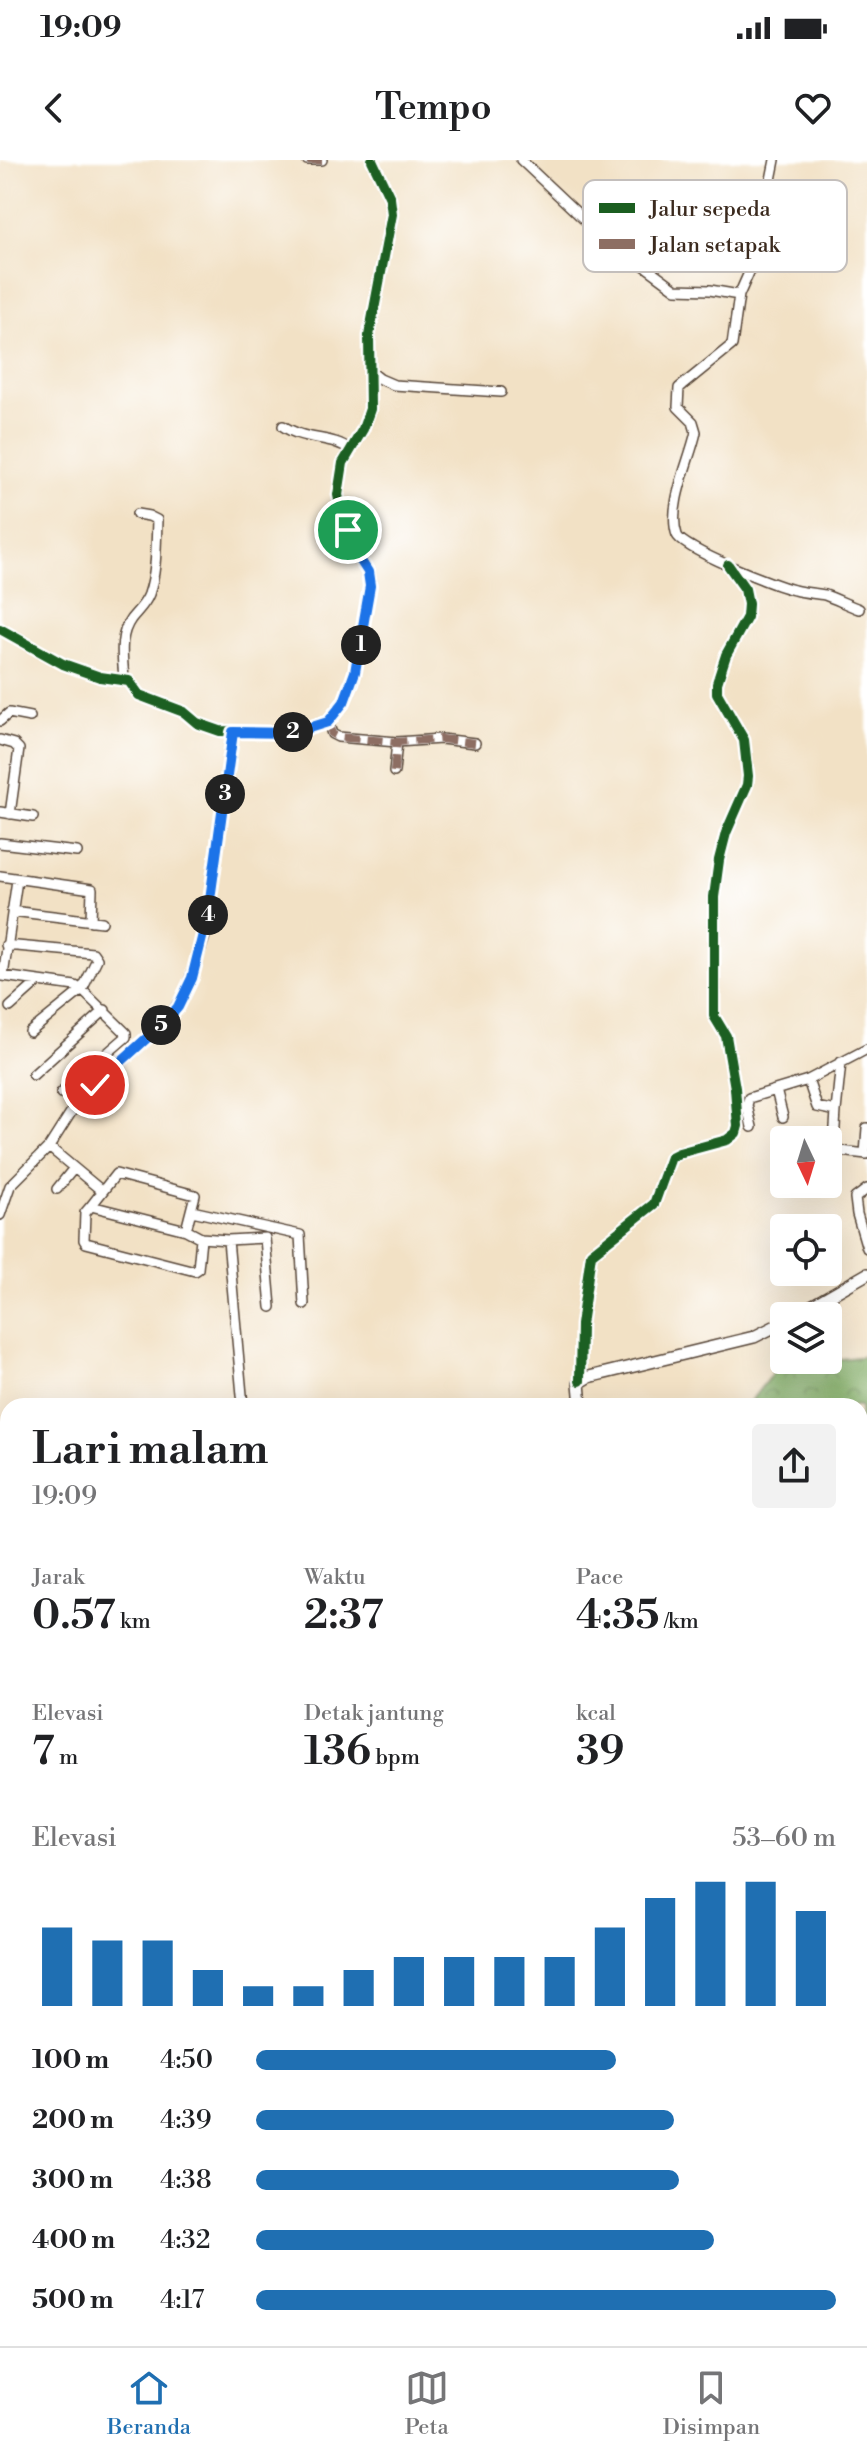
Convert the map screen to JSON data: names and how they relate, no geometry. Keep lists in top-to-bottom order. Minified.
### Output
{"legend":["Jalur sepeda","Jalan setapak"],"north":"bottom","page":{"status":"19:09","header":"Tempo","pins":["1","2","3","4","5"],"heading":["Lari malam","19:09"],"stats":[["Jarak","0.57 km"],["Waktu","2:37"],["Pace","4:35 /km"],["Elevasi","7 m"],["Detak jantung","136 bpm"],["kcal","39"]],"chart":["Elevasi","53–60 m"],"list":[{"name":"100 m","note":"4:50"},{"name":"200 m","note":"4:39"},{"name":"300 m","note":"4:38"},{"name":"400 m","note":"4:32"},{"name":"500 m","note":"4:17"}],"tabs":["Beranda","Peta","Disimpan"]}}
